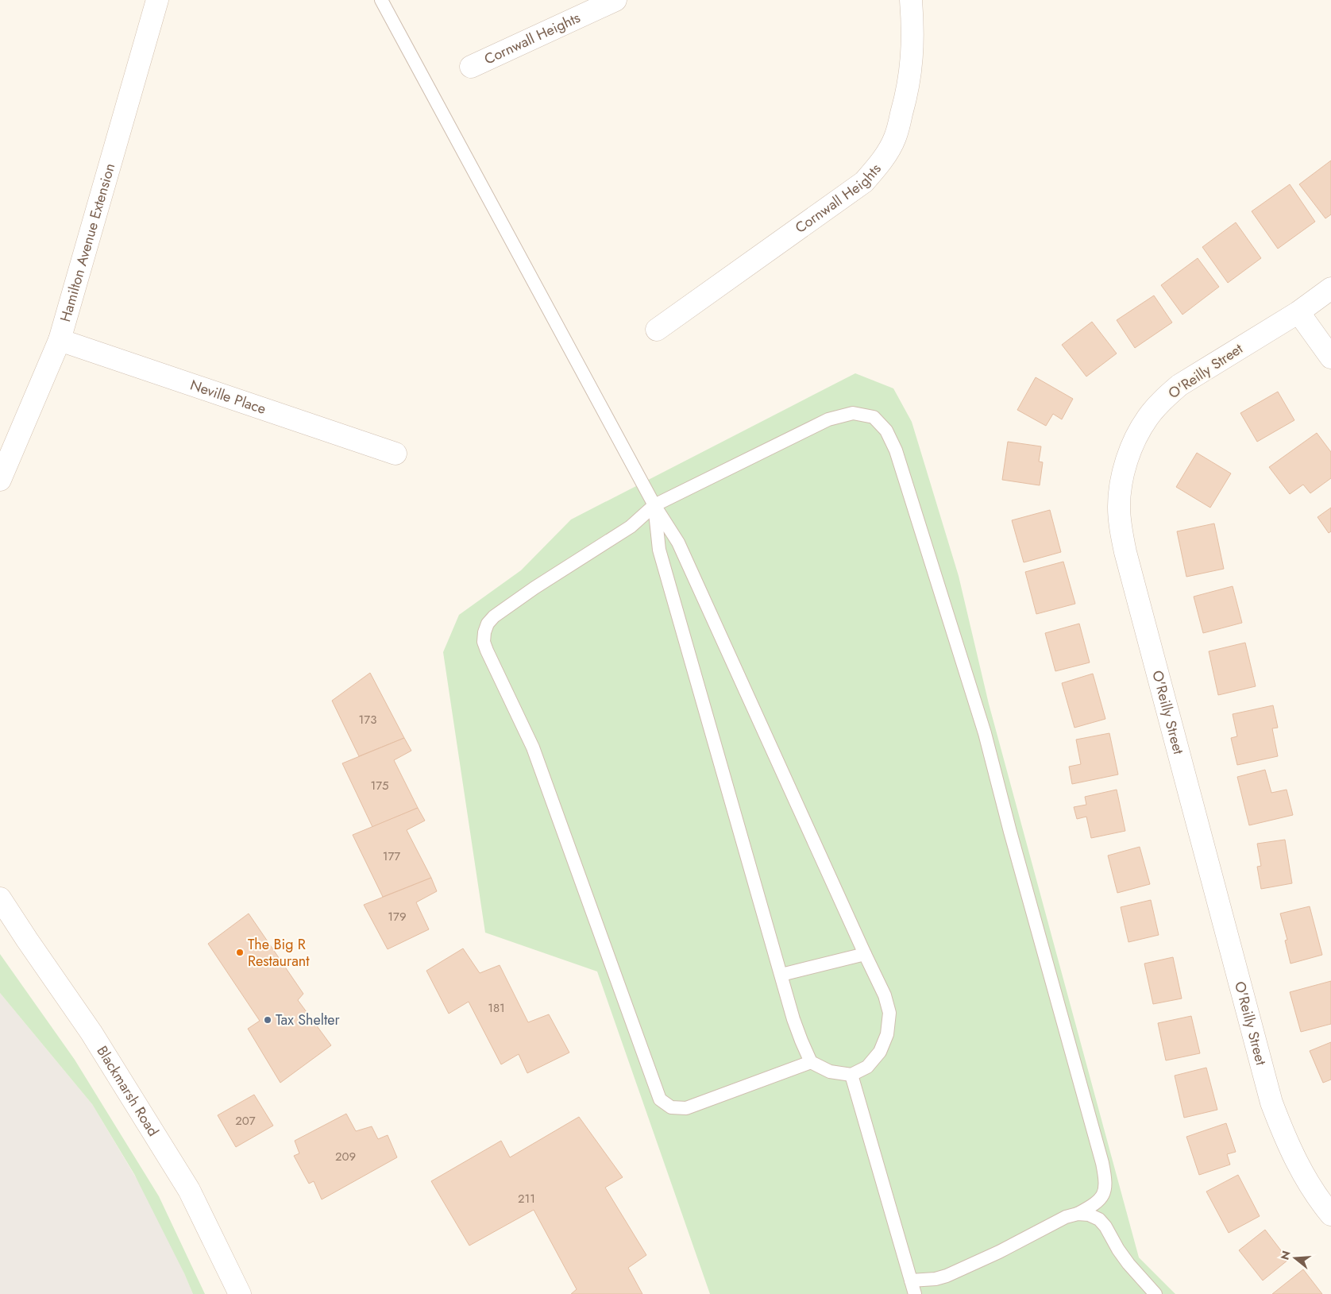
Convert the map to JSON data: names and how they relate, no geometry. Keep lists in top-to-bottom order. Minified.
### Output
{"streets":{"street":["Cornwall Heights","Hamilton Avenue Extension","O'Reilly Street","Neville Place","Blackmarsh Road"]},"crossings":[["Hamilton Avenue Extension","Neville Place"]],"places":["The Big R Restaurant","Tax Shelter"],"house_numbers":["173","175","177","179","181","207","209","211"],"north":"left"}
